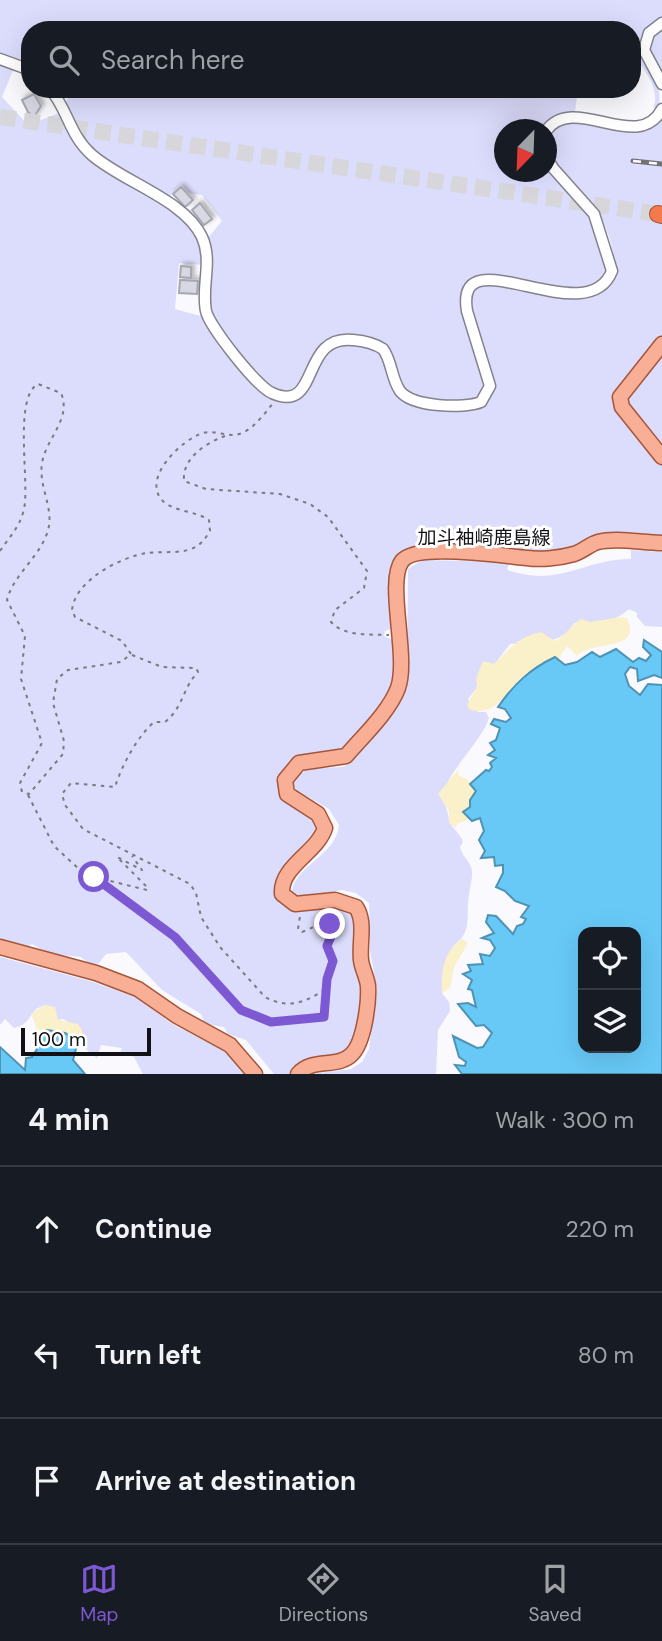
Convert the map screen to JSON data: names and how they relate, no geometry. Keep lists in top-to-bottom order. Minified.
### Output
{"streets":{"main road":["加斗袖崎鹿島線"]},"scale_bar":"100 m","north":"bottom left","page":{"search":"Search here","scale":"100 m","heading":["4 min","Walk · 300 m"],"list":[["Continue","220 m"],["Turn left","80 m"],"Arrive at destination"],"nav":["Map","Directions","Saved"]}}
